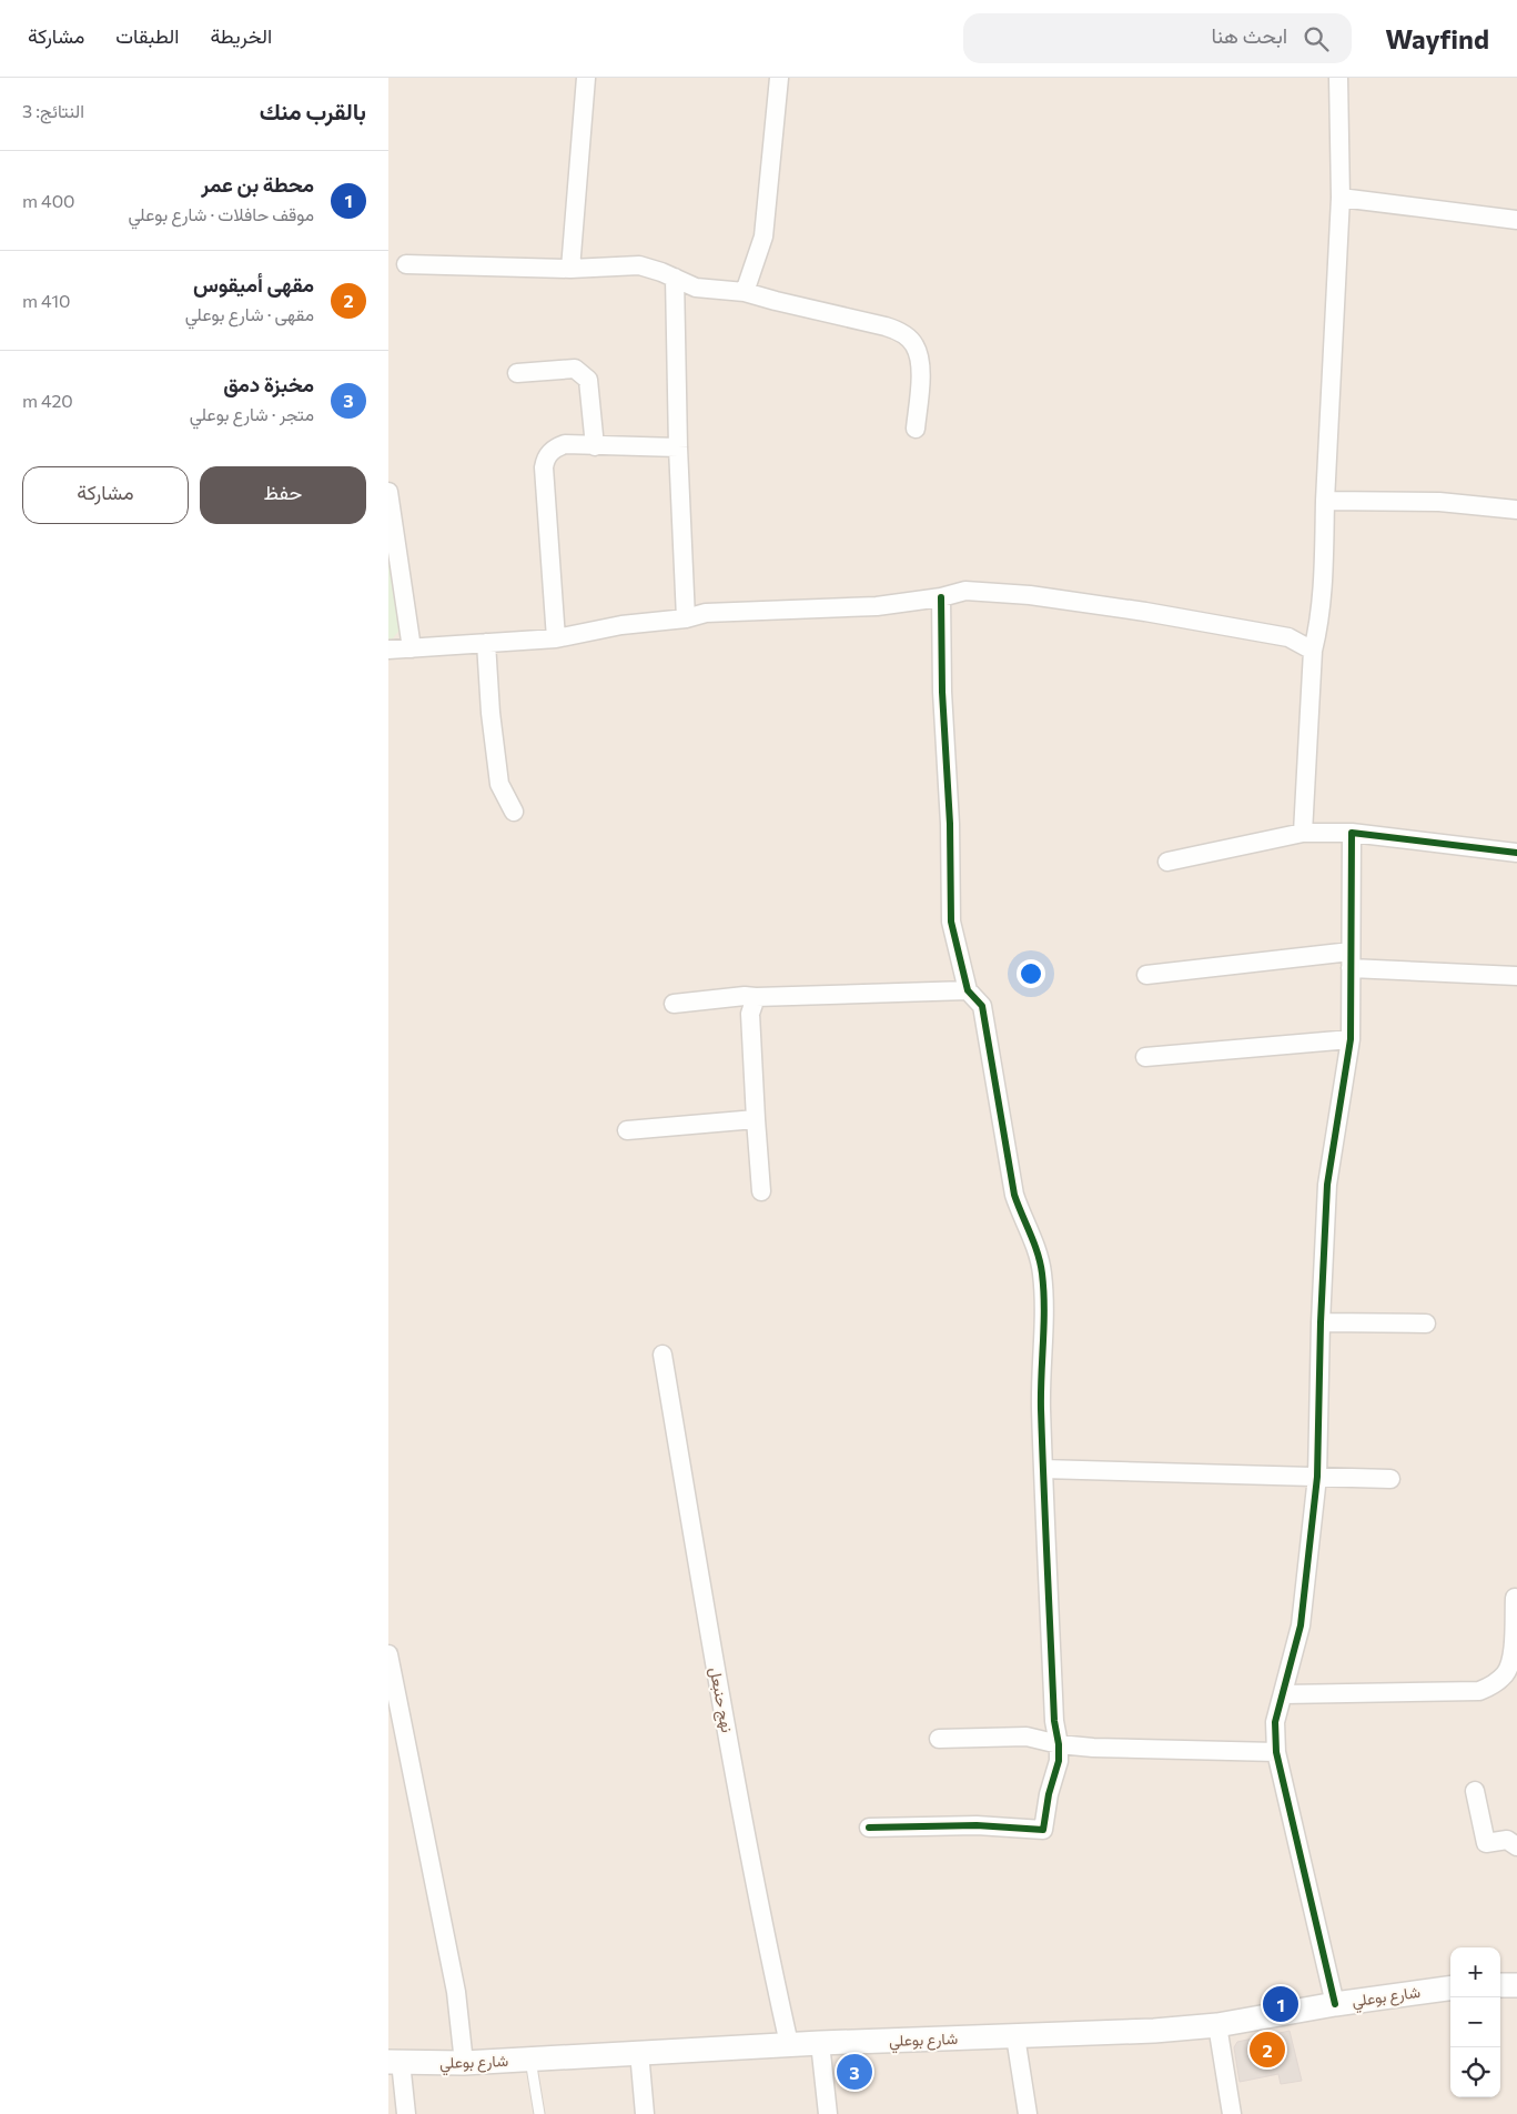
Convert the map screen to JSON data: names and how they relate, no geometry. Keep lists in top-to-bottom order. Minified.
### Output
{"streets":{"street":["نهج حنبعل","شارع بوعلي"]},"crossings":[["نهج حنبعل","شارع بوعلي"]],"page":{"header":"Wayfind","search":"ابحث هنا","nav":["الخريطة","الطبقات","مشاركة"],"heading":["بالقرب منك","النتائج: 3"],"list":[{"mark":"1","name":"محطة بن عمر","note":"موقف حافلات · شارع بوعلي","value":"400 m"},{"mark":"2","name":"مقهى أميقوس","note":"مقهى · شارع بوعلي","value":"410 m"},{"mark":"3","name":"مخبزة دمق","note":"متجر · شارع بوعلي","value":"420 m"}],"buttons":["حفظ","مشاركة"],"map_buttons":["+","−"],"pins":["1","2","3"]}}
